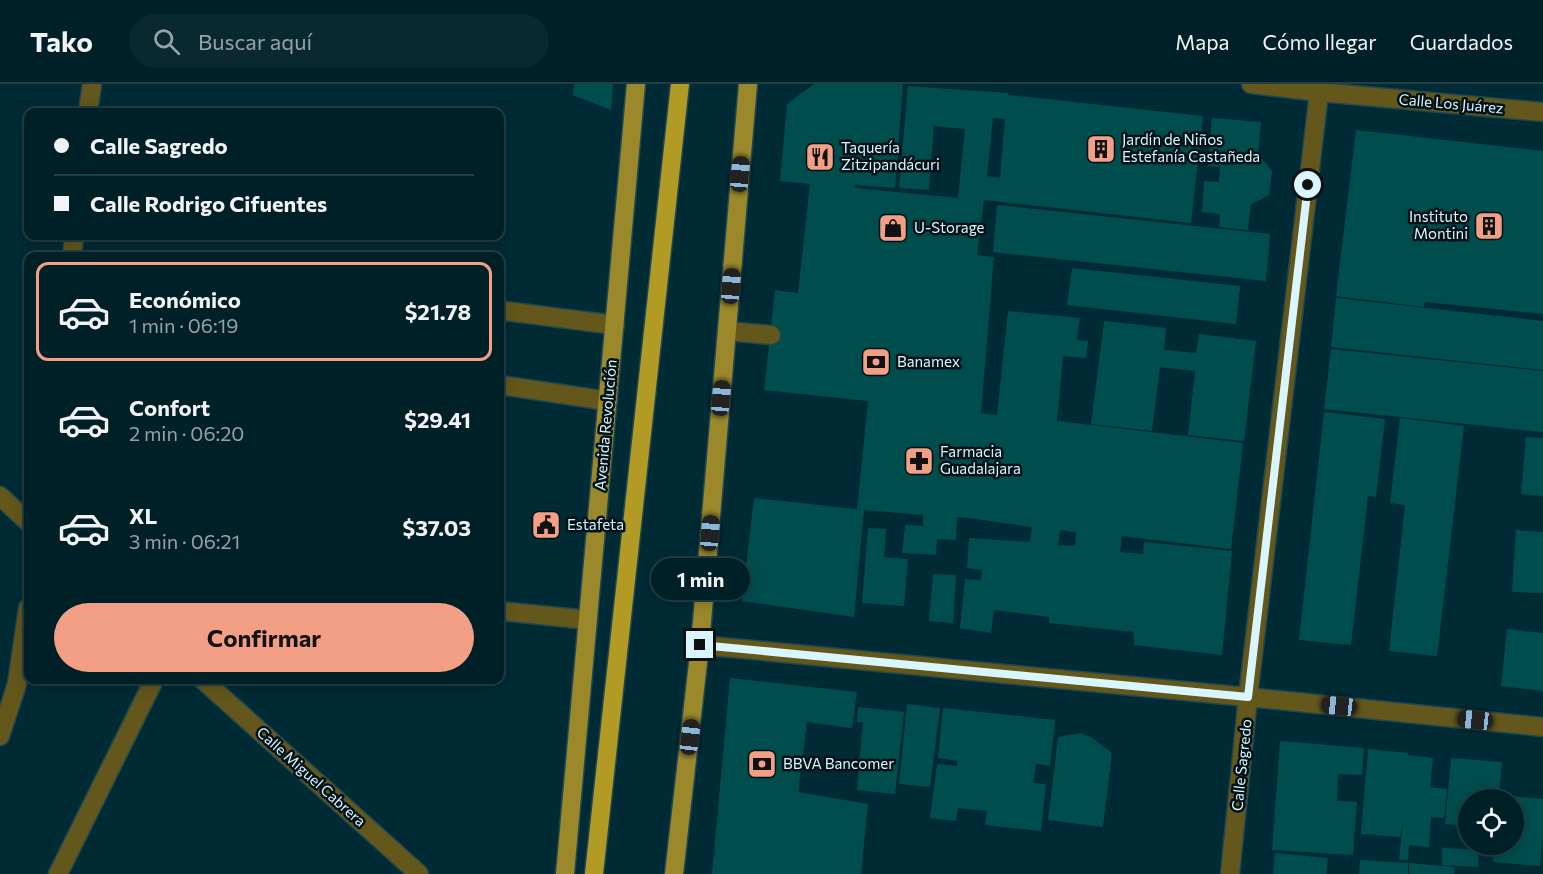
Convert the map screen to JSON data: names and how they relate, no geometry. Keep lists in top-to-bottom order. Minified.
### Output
{"streets":{"main road":["Avenida Revolución"],"street":["Calle Los Juárez","Calle Sagredo","Calle Miguel Cabrera"]},"crossings":[["Calle Los Juárez","Calle Sagredo"]],"places":{"building":["Jardín de Niños Estefanía Castañeda","Instituto Montini"],"restaurant":["Taquería Zitzipandácuri"],"shop":["U-Storage"],"bank":["Banamex","BBVA Bancomer"],"pharmacy":["Farmacia Guadalajara"],"public building":["Estafeta"]},"page":{"header":"Tako","search":"Buscar aquí","nav":["Mapa","Cómo llegar","Guardados"],"banner":["Calle Sagredo","Calle Rodrigo Cifuentes"],"list":[{"name":"Económico","note":"1 min · 06:19","value":"$21.78"},{"name":"Confort","note":"2 min · 06:20","value":"$29.41"},{"name":"XL","note":"3 min · 06:21","value":"$37.03"}],"bubble":"1 min","buttons":"Confirmar"}}
